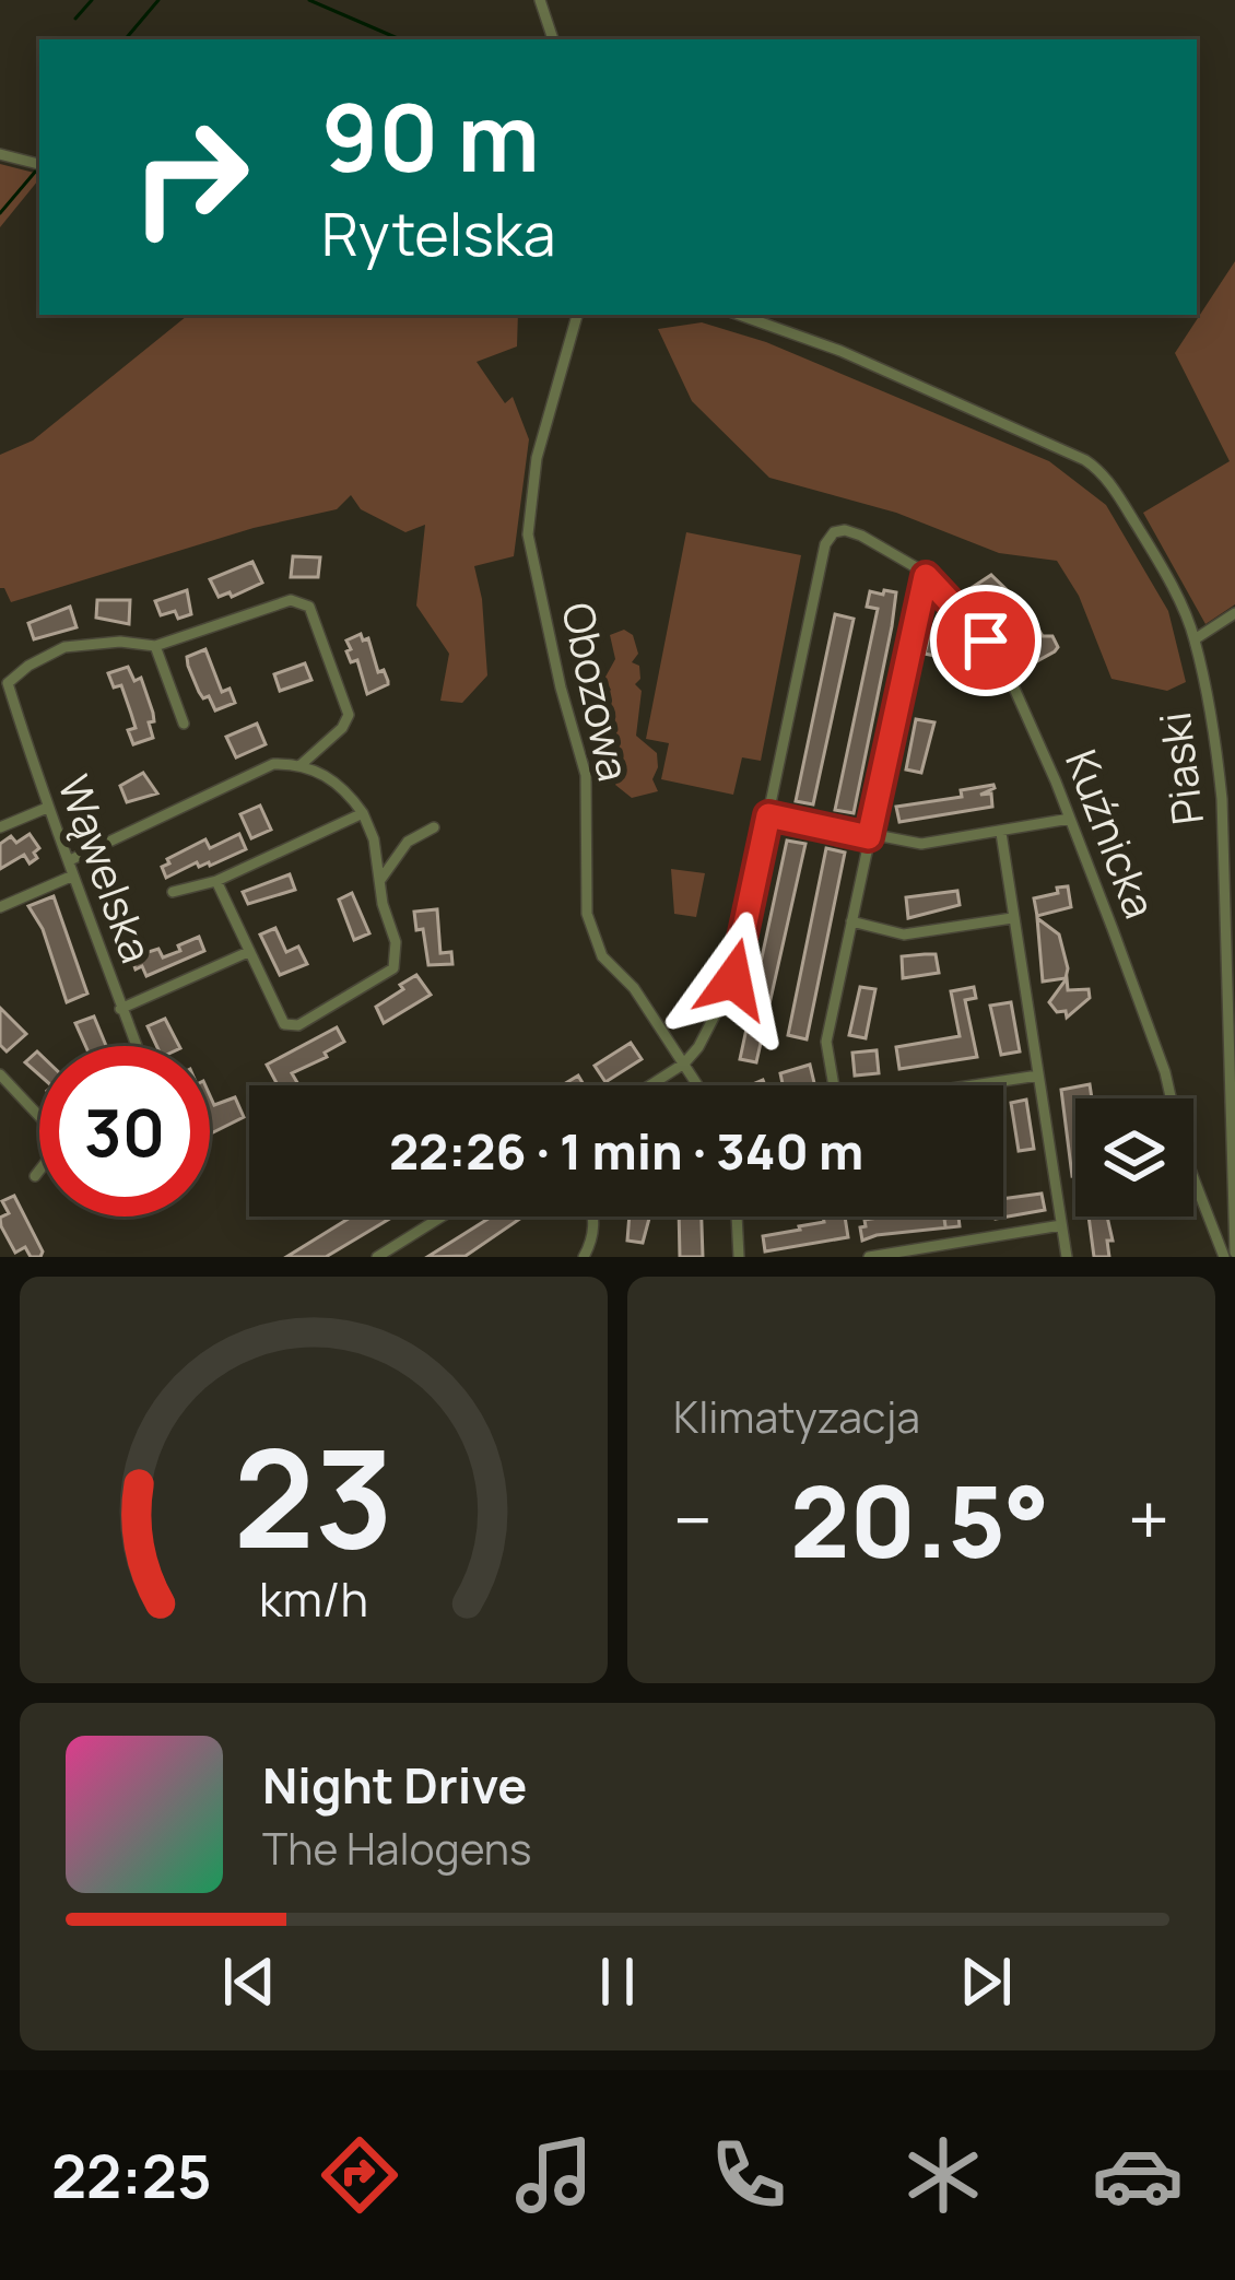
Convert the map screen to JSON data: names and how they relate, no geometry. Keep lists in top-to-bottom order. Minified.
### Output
{"streets":{"street":["Obozowa","Piaski","Kuźnicka","Wąwelska"]},"page":{"turn":["90 m","Rytelska"],"limit":"30","trip":"22:26 · 1 min · 340 m","tile":"Klimatyzacja","heat":["−","20.5°","+"],"song":["Night Drive","The Halogens"],"tabs":"22:25","gauge":["23","km/h"]}}
